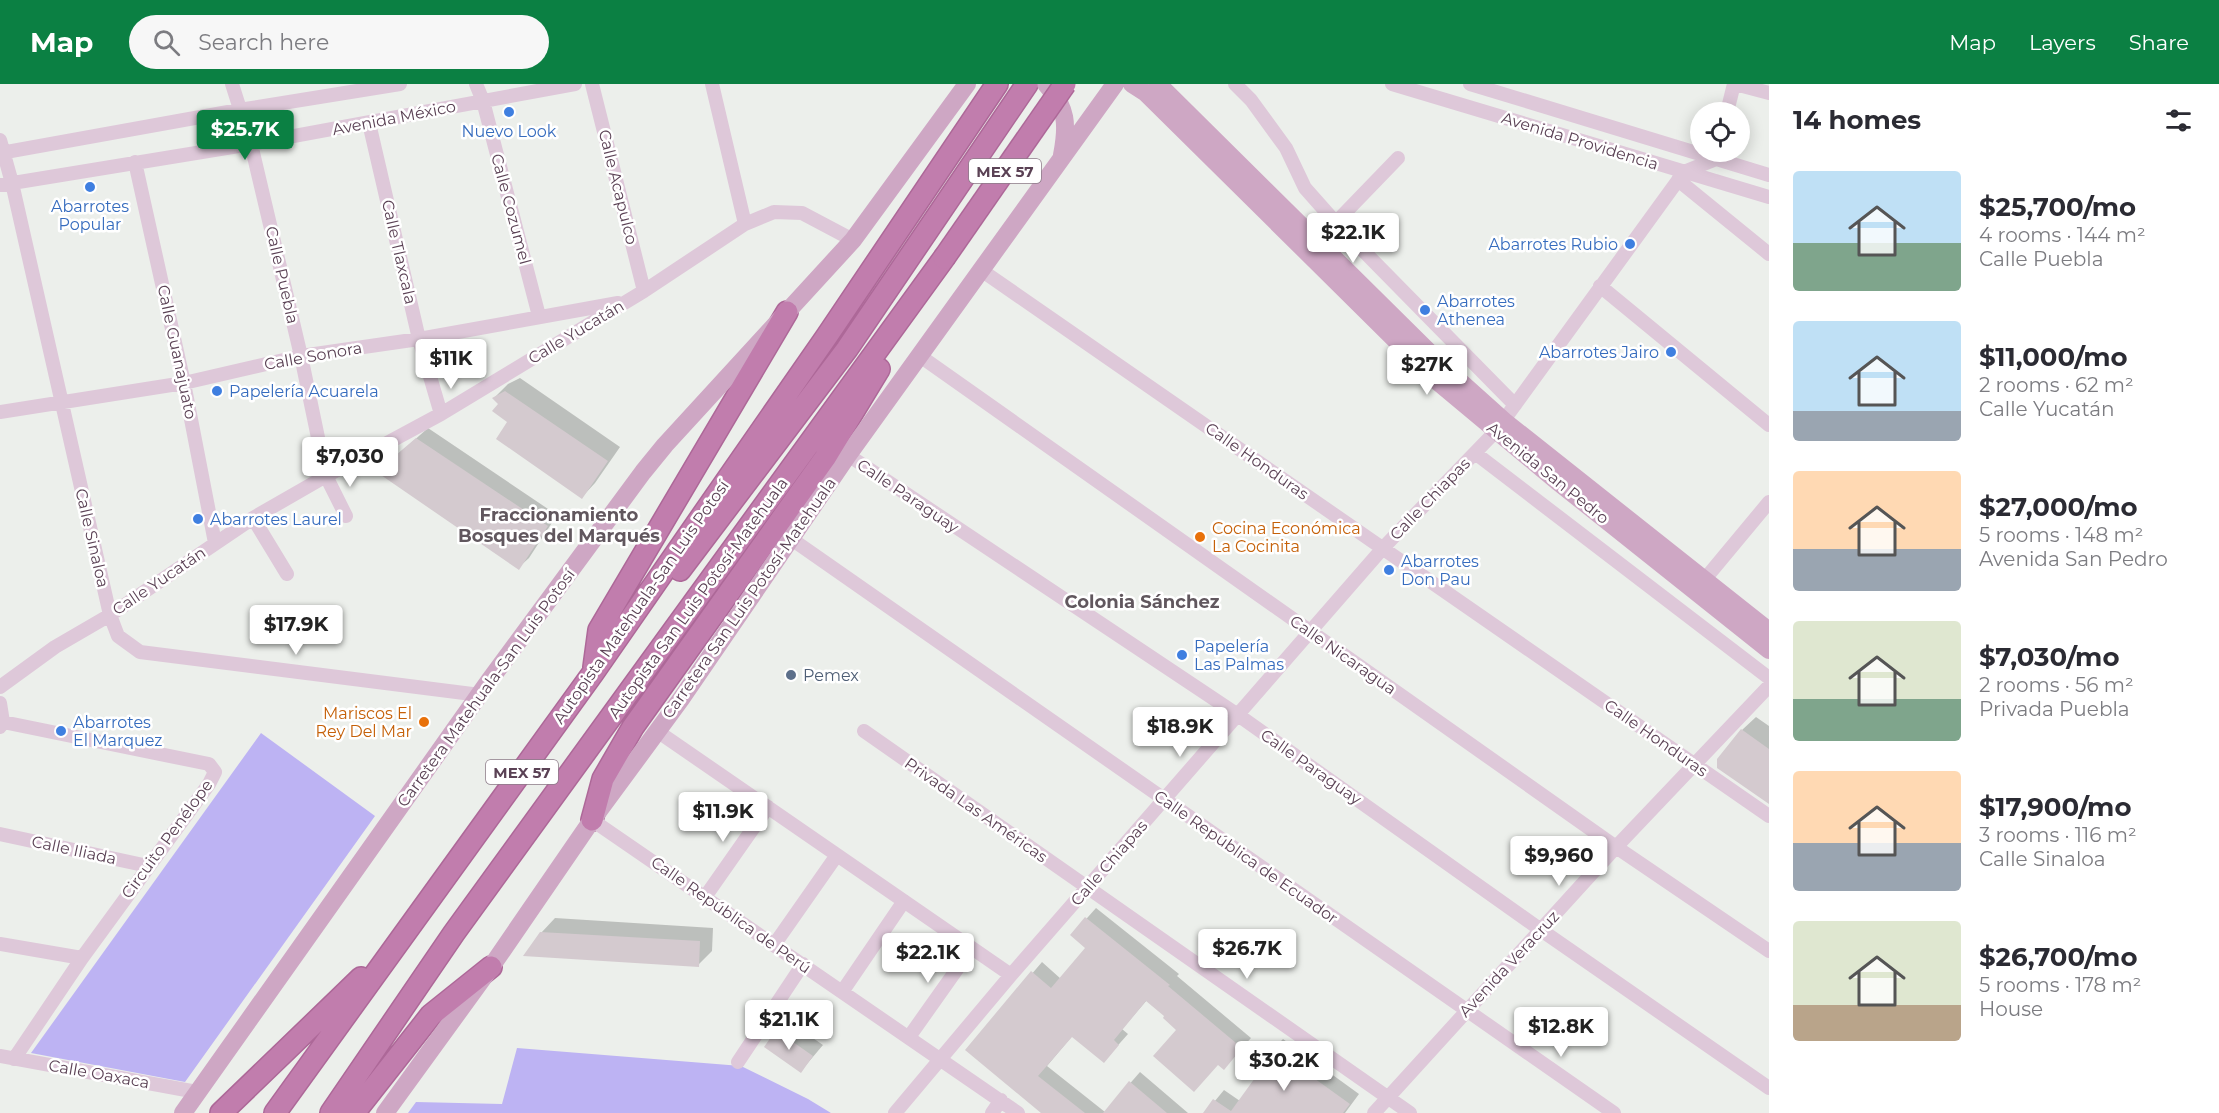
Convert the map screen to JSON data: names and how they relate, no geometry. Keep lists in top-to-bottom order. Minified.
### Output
{"streets":{"highway":["MEX 57","Autopista San Luis Potosí-Matehuala","Autopista Matehuala-San Luis Potosí"],"main road":["Avenida San Pedro","Carretera San Luis Potosí-Matehuala","Carretera Matehuala-San Luis Potosí"],"street":["Avenida México","Avenida Providencia","Calle Acapulco","Calle Cozumel","Calle Tlaxcala","Calle Puebla","Calle Yucatán","Calle Guanajuato","Calle Sonora","Calle Honduras","Calle Paraguay","Calle Chiapas","Calle Sinaloa","Calle Nicaragua","Privada Las Américas","Circuito Penélope","Calle Iliada","Calle República de Ecuador","Calle República de Perú","Avenida Veracruz","Calle Oaxaca"]},"crossings":[["Avenida México","Calle Cozumel"],["Avenida México","Calle Tlaxcala"],["Avenida México","Calle Puebla"],["Avenida México","Calle Guanajuato"],["Avenida México","Calle Sinaloa"],["Avenida Providencia","Calle Chiapas"],["MEX 57","Autopista Matehuala-San Luis Potosí"],["Calle Acapulco","Calle Yucatán"],["Calle Cozumel","Calle Sonora"],["Calle Tlaxcala","Calle Yucatán"],["Calle Tlaxcala","Calle Sonora"],["Calle Puebla","Calle Yucatán"],["Calle Puebla","Calle Sonora"],["Calle Yucatán","Calle Guanajuato"],["Calle Yucatán","Calle Sonora"],["Calle Yucatán","Calle Sinaloa"],["Calle Yucatán","Carretera Matehuala-San Luis Potosí"],["Calle Guanajuato","Calle Sonora"],["Calle Sonora","Calle Sinaloa"],["Calle Honduras","Calle Chiapas"],["Calle Honduras","Carretera San Luis Potosí-Matehuala"],["Calle Honduras","Avenida Veracruz"],["Avenida San Pedro","Calle Chiapas"],["Calle Paraguay","Calle Chiapas"],["Calle Paraguay","Carretera San Luis Potosí-Matehuala"],["Calle Paraguay","Avenida Veracruz"],["Calle Chiapas","Calle Nicaragua"],["Calle Chiapas","Privada Las Américas"],["Calle Chiapas","Calle República de Ecuador"],["Calle Chiapas","Calle República de Perú"],["Calle Sinaloa","Carretera Matehuala-San Luis Potosí"],["Carretera San Luis Potosí-Matehuala","Calle Nicaragua"],["Carretera San Luis Potosí-Matehuala","Calle República de Ecuador"],["Carretera San Luis Potosí-Matehuala","Calle República de Perú"],["Calle Nicaragua","Avenida Veracruz"],["Carretera Matehuala-San Luis Potosí","Calle Oaxaca"],["Privada Las Américas","Avenida Veracruz"],["Circuito Penélope","Calle Iliada"],["Circuito Penélope","Calle Oaxaca"],["Calle República de Ecuador","Avenida Veracruz"]],"districts":["Fraccionamiento Bosques del Marqués","Colonia Sánchez"],"places":["Nuevo Look","Abarrotes Popular","Abarrotes Rubio","Abarrotes Athenea","Abarrotes Jairo","Papelería Acuarela","Abarrotes Laurel","Cocina Económica La Cocinita","Abarrotes Don Pau","Papelería Las Palmas","Pemex","Mariscos El Rey Del Mar","Abarrotes El Marquez"],"page":{"header":"Map","search":"Search here","nav":["Map","Layers","Share"],"heading":"14 homes","price":["$25.7K","$22.1K","$11K","$27K","$7,030","$17.9K","$18.9K","$11.9K","$9,960","$26.7K","$22.1K","$21.1K","$12.8K","$30.2K"],"list":[{"name":"$25,700/mo","note":"4 rooms · 144 m² · Calle Puebla"},{"name":"$11,000/mo","note":"2 rooms · 62 m² · Calle Yucatán"},{"name":"$27,000/mo","note":"5 rooms · 148 m² · Avenida San Pedro"},{"name":"$7,030/mo","note":"2 rooms · 56 m² · Privada Puebla"},{"name":"$17,900/mo","note":"3 rooms · 116 m² · Calle Sinaloa"},{"name":"$26,700/mo","note":"5 rooms · 178 m² · House"}]}}
